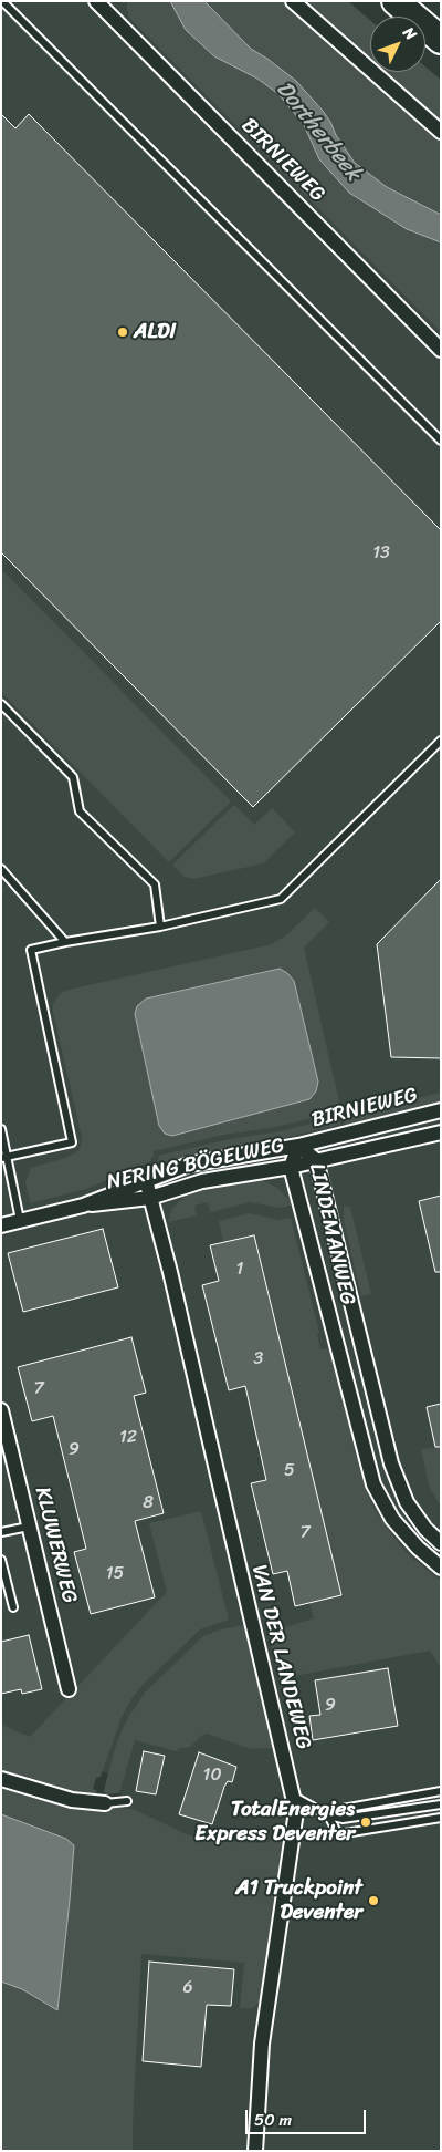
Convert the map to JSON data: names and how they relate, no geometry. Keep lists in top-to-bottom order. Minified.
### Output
{"streets":{"street":["BIRNIEWEG","NERING BÖGELWEG","LINDEMANWEG","KLUWERWEG","VAN DER LANDEWEG"]},"crossings":[["BIRNIEWEG","NERING BÖGELWEG"],["BIRNIEWEG","LINDEMANWEG"],["NERING BÖGELWEG","LINDEMANWEG"],["NERING BÖGELWEG","VAN DER LANDEWEG"]],"water":["Dortherbeek"],"places":["ALDI","TotalEnergies Express Deventer","A1 Truckpoint Deventer"],"house_numbers":["13","1","3","7","12","9","5","8","7","15","9","10","6"],"scale_bar":"50 m","north":"top right"}
